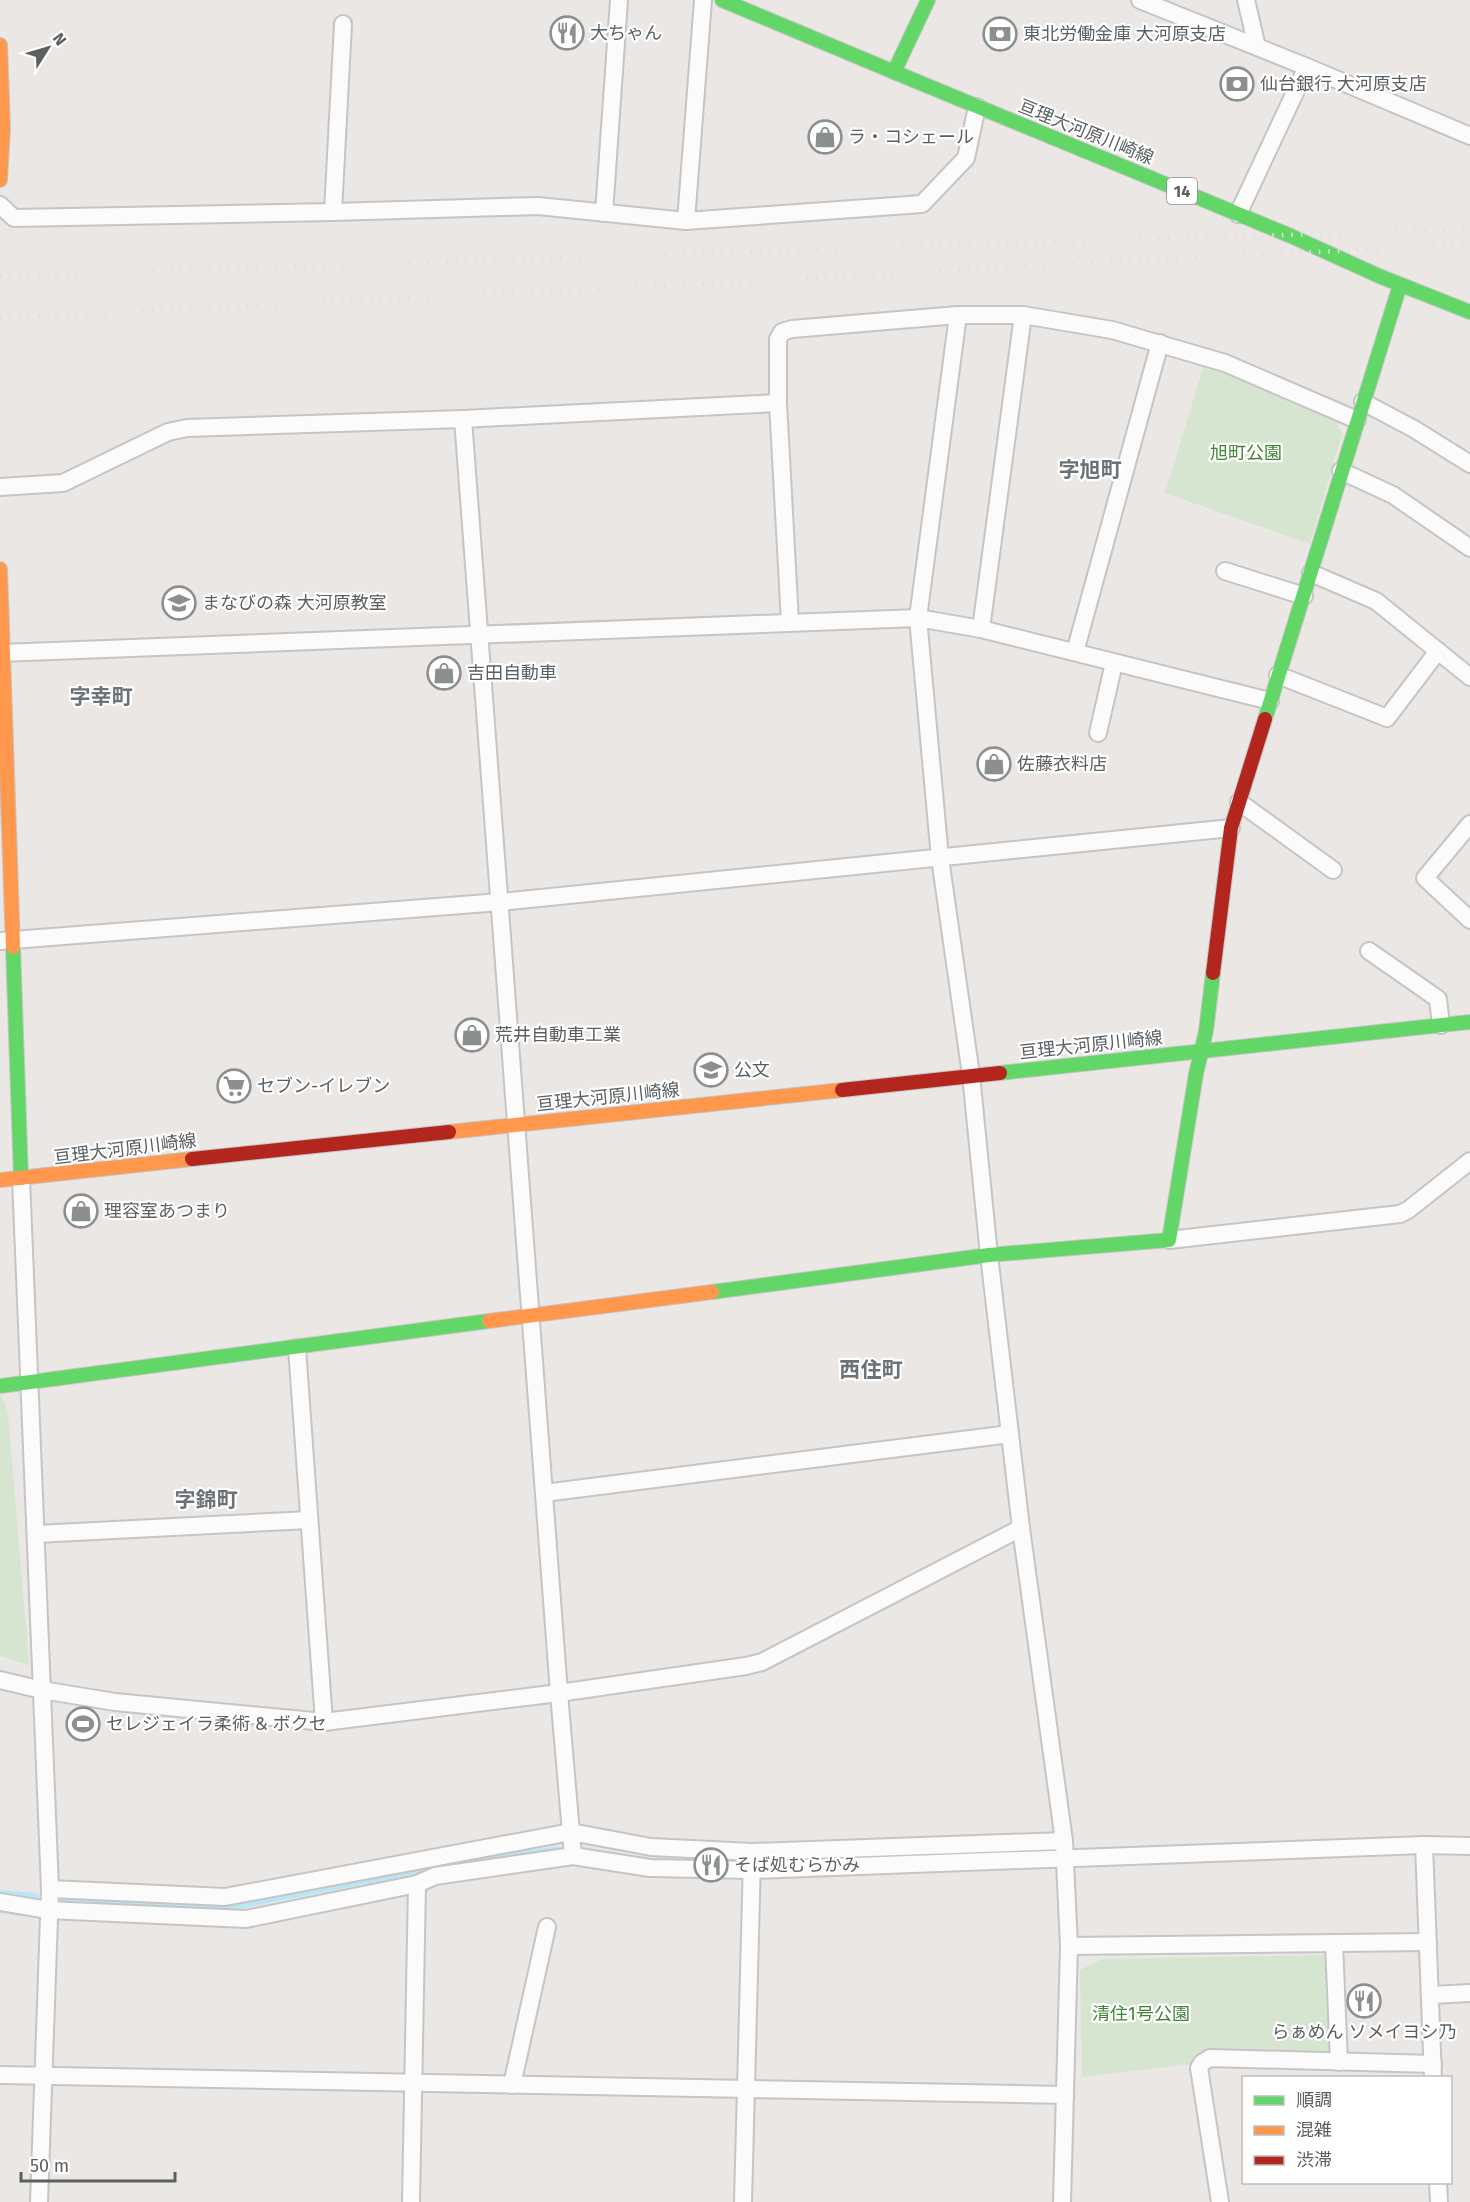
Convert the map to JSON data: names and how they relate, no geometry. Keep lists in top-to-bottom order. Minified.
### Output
{"streets":{"street":["亘理大河原川崎線","14"]},"districts":["字旭町","字幸町","西住町","字錦町"],"parks":["旭町公園","清住1号公園"],"places":{"restaurant":["大ちゃん","そば処むらかみ","らぁめん ソメイヨシ乃"],"bank":["東北労働金庫 大河原支店","仙台銀行 大河原支店"],"shop":["ラ・コシェール","吉田自動車","佐藤衣料店","荒井自動車工業","理容室あつまり"],"school or university":["まなびの森 大河原教室","公文"],"supermarket":["セブン-イレブン"],"sports":["セレジェイラ柔術 & ボクセ"]},"legend":["順調","混雑","渋滞"],"scale_bar":"50 m","north":"top right"}
